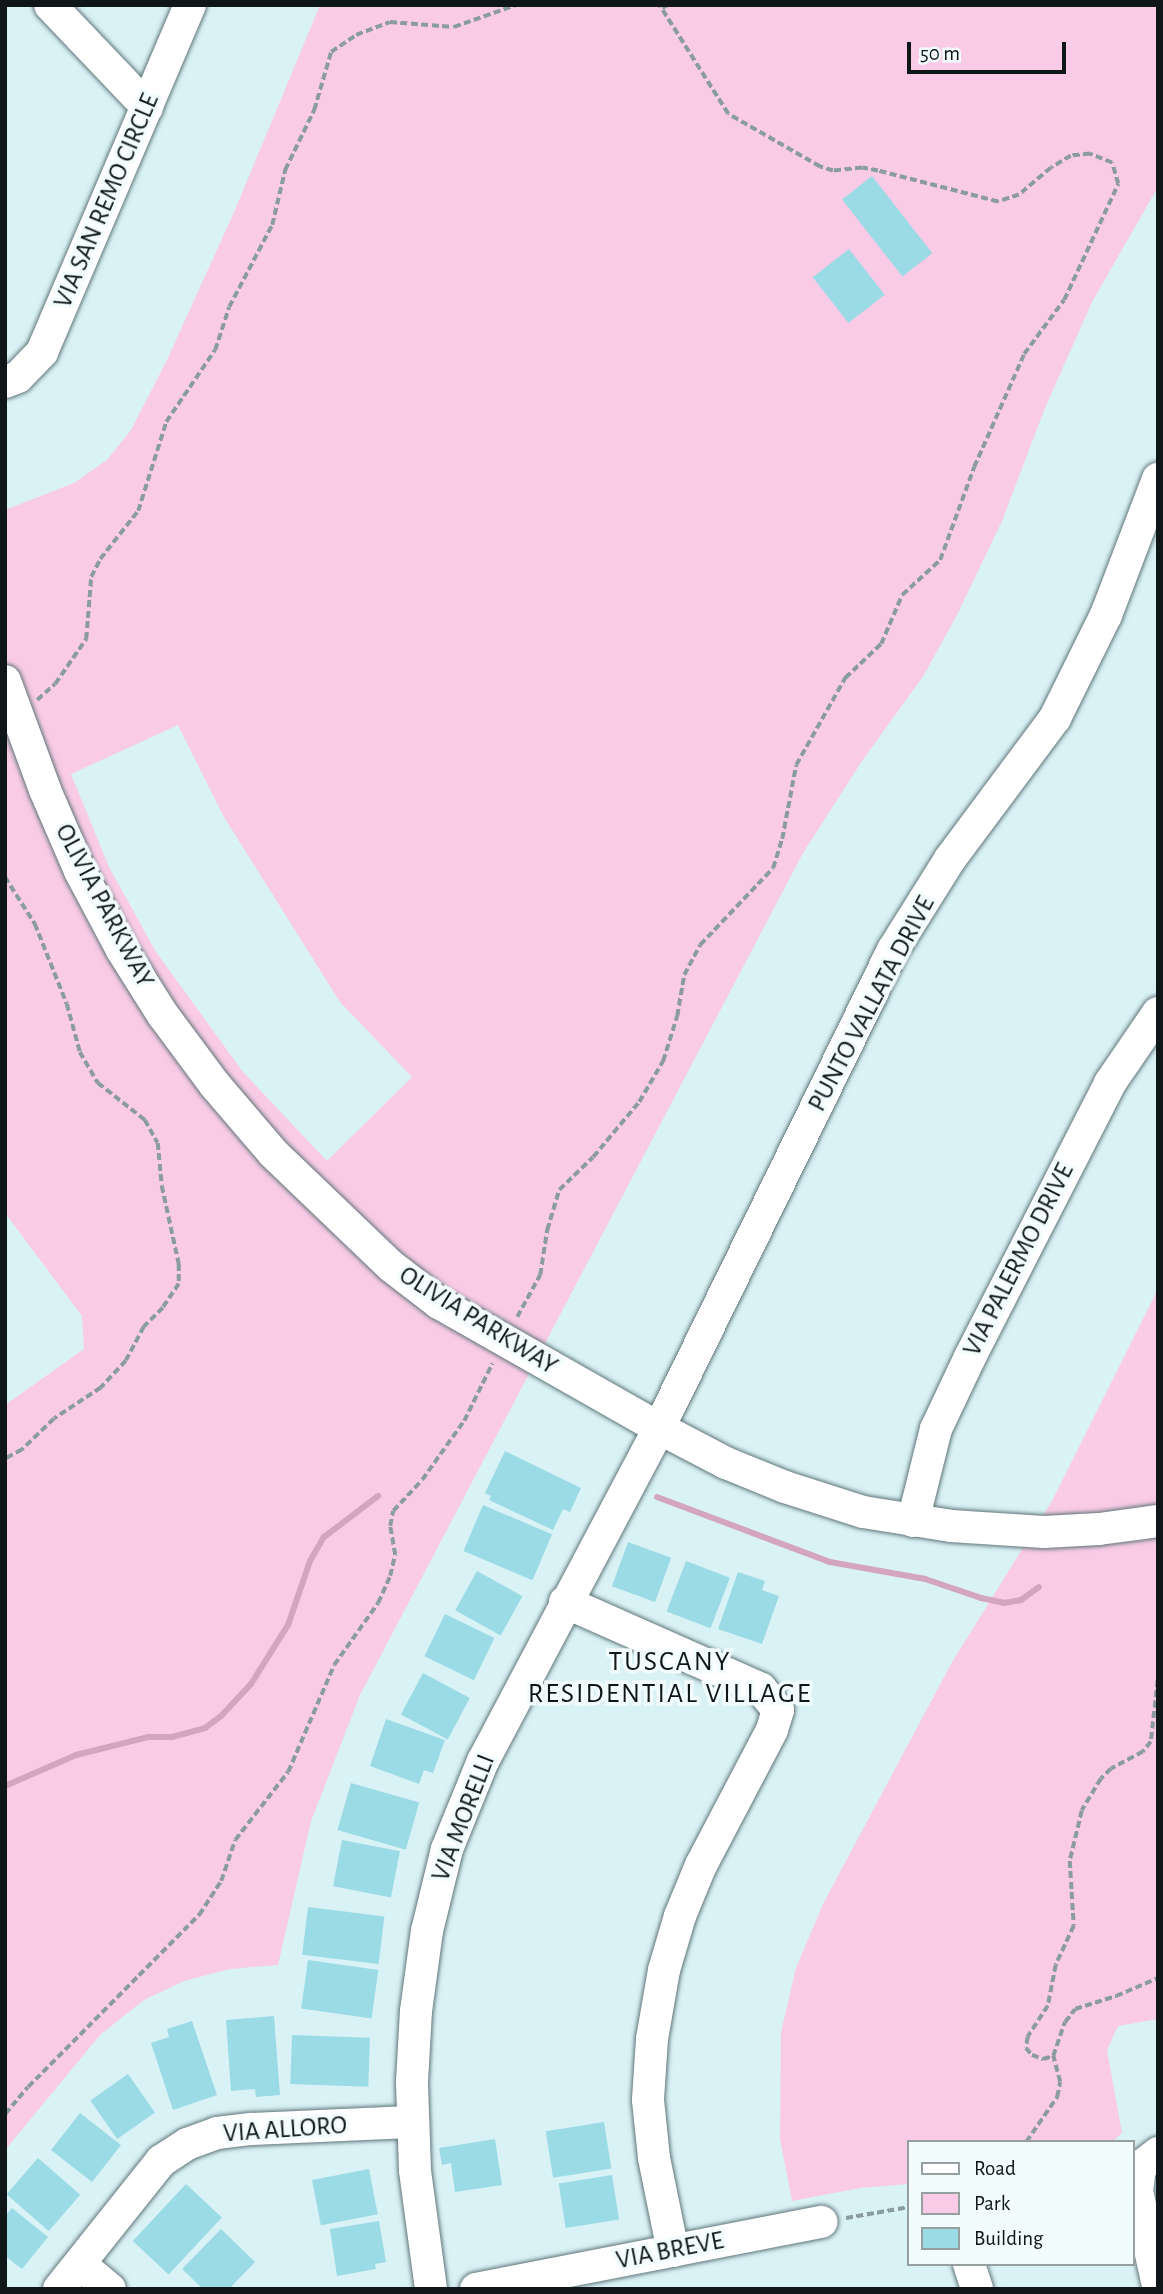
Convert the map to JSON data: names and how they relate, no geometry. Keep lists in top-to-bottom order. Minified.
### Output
{"streets":{"street":["VIA SAN REMO CIRCLE","OLIVIA PARKWAY","PUNTO VALLATA DRIVE","VIA PALERMO DRIVE","VIA MORELLI","VIA ALLORO","VIA BREVE"]},"crossings":[["OLIVIA PARKWAY","PUNTO VALLATA DRIVE"],["OLIVIA PARKWAY","VIA PALERMO DRIVE"],["OLIVIA PARKWAY","VIA MORELLI"],["PUNTO VALLATA DRIVE","VIA MORELLI"],["VIA MORELLI","VIA ALLORO"]],"districts":["TUSCANY RESIDENTIAL VILLAGE"],"legend":["Road","Park","Building"],"scale_bar":"50 m"}
